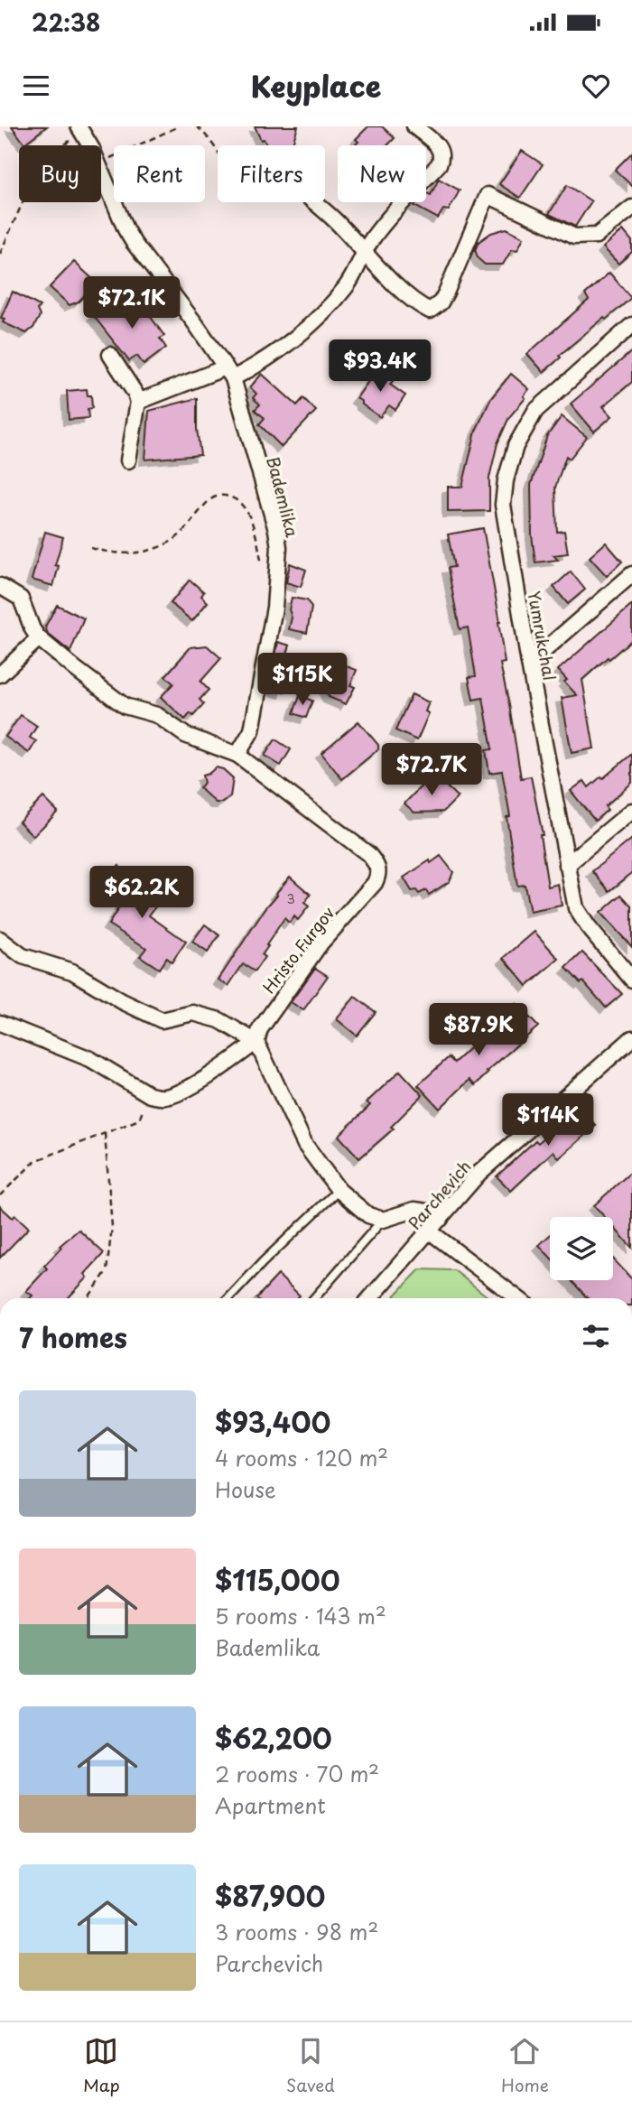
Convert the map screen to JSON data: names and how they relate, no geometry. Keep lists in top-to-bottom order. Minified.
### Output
{"streets":{"street":["Bademlika","Yumrukchal","Hristo Furgov","Parchevich"]},"crossings":[["Bademlika","Hristo Furgov"]],"house_numbers":["3"],"page":{"status":"22:38","header":"Keyplace","chip":["Buy","Rent","Filters","New"],"price":["$72.1K","$93.4K","$115K","$72.7K","$62.2K","$87.9K","$114K"],"heading":"7 homes","list":[{"name":"$93,400","note":"4 rooms · 120 m² · House"},{"name":"$115,000","note":"5 rooms · 143 m² · Bademlika"},{"name":"$62,200","note":"2 rooms · 70 m² · Apartment"},{"name":"$87,900","note":"3 rooms · 98 m² · Parchevich"}],"tabs":["Map","Saved","Home"]}}
